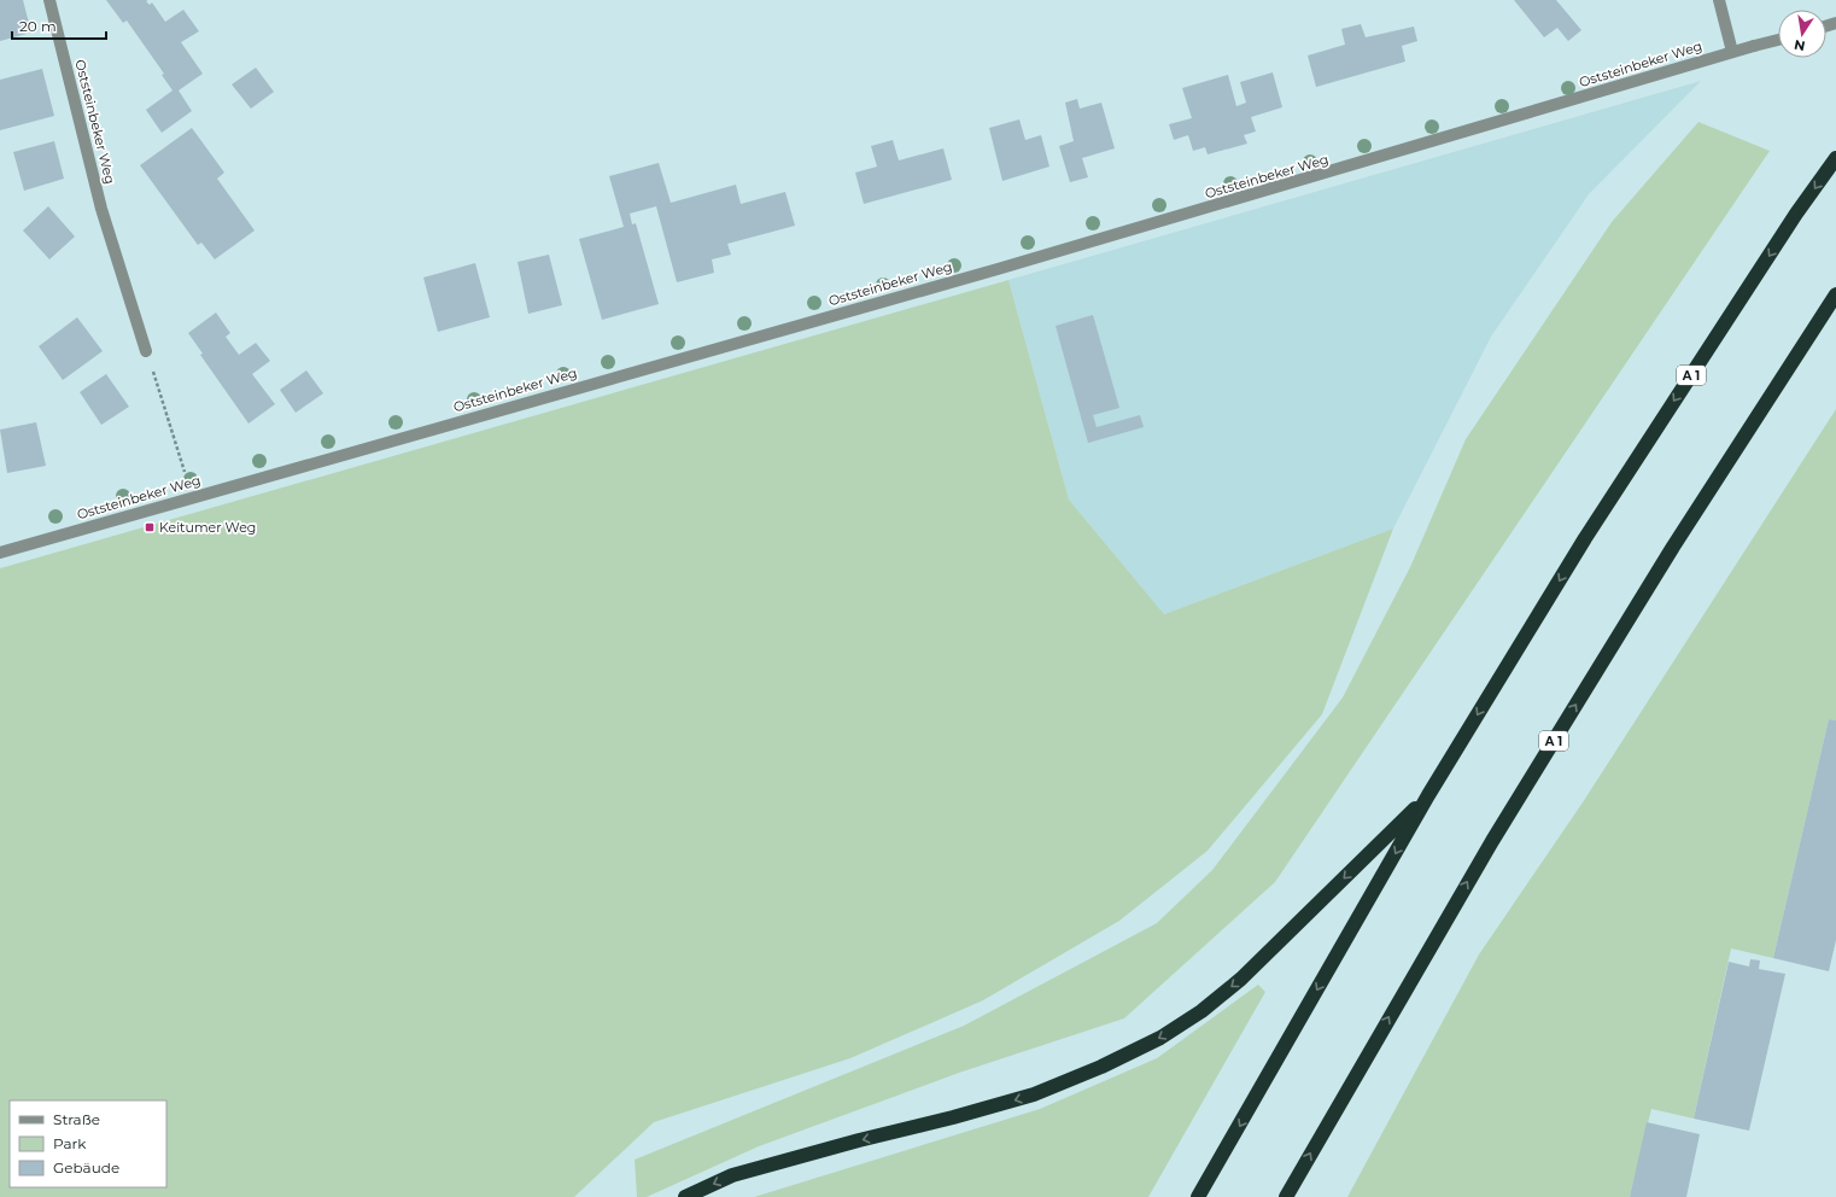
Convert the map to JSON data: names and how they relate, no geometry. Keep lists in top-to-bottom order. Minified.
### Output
{"streets":{"highway":["A 1"],"street":["Oststeinbeker Weg"]},"places":{"transit":["Keitumer Weg"]},"legend":["Straße","Park","Gebäude"],"scale_bar":"20 m","north":"bottom"}
